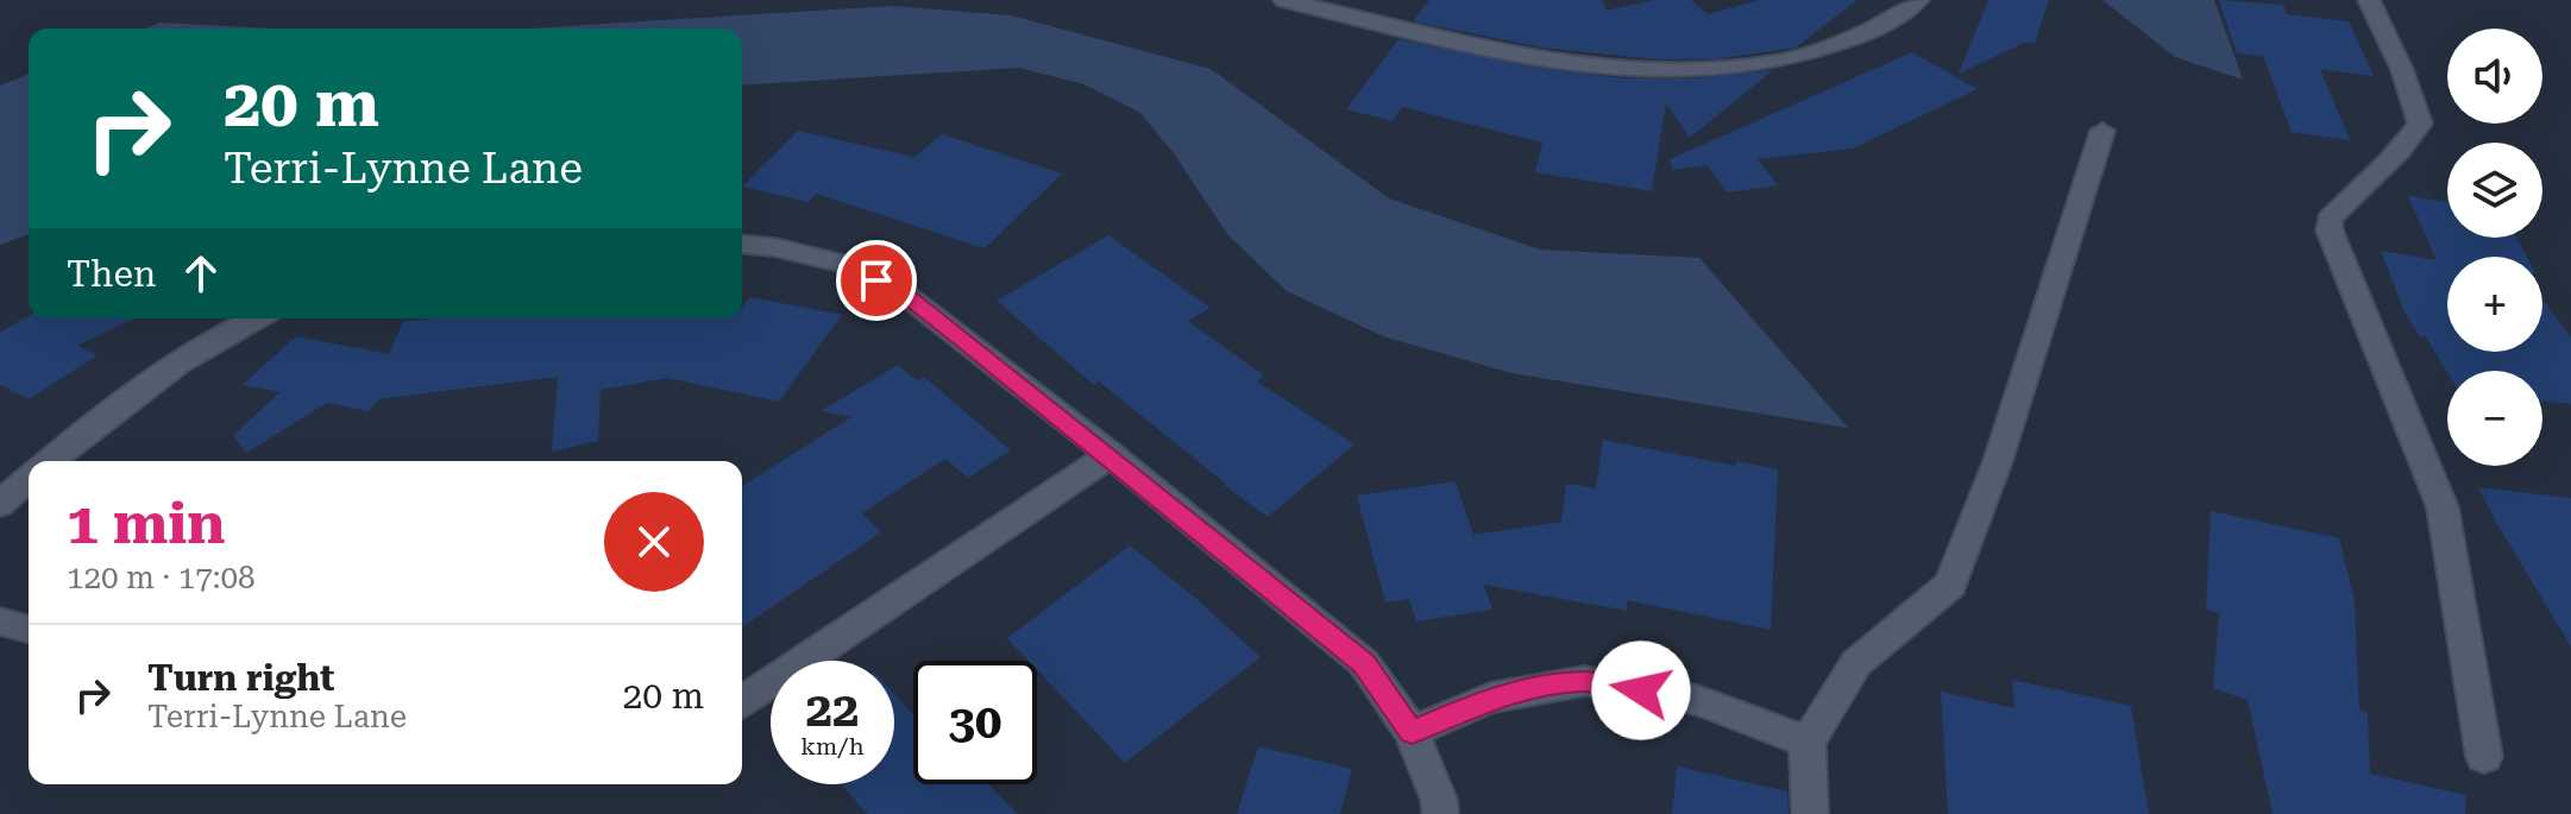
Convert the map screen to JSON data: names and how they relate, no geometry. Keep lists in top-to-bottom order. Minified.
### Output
{"page":{"map_buttons":["+","−"],"turn":["20 m","Terri-Lynne Lane"],"then":"Then","heading":["1 min","120 m · 17:08"],"list":[{"name":"Turn right","note":"Terri-Lynne Lane","value":"20 m"}],"speed":"22 km/h","limit":"30"}}
